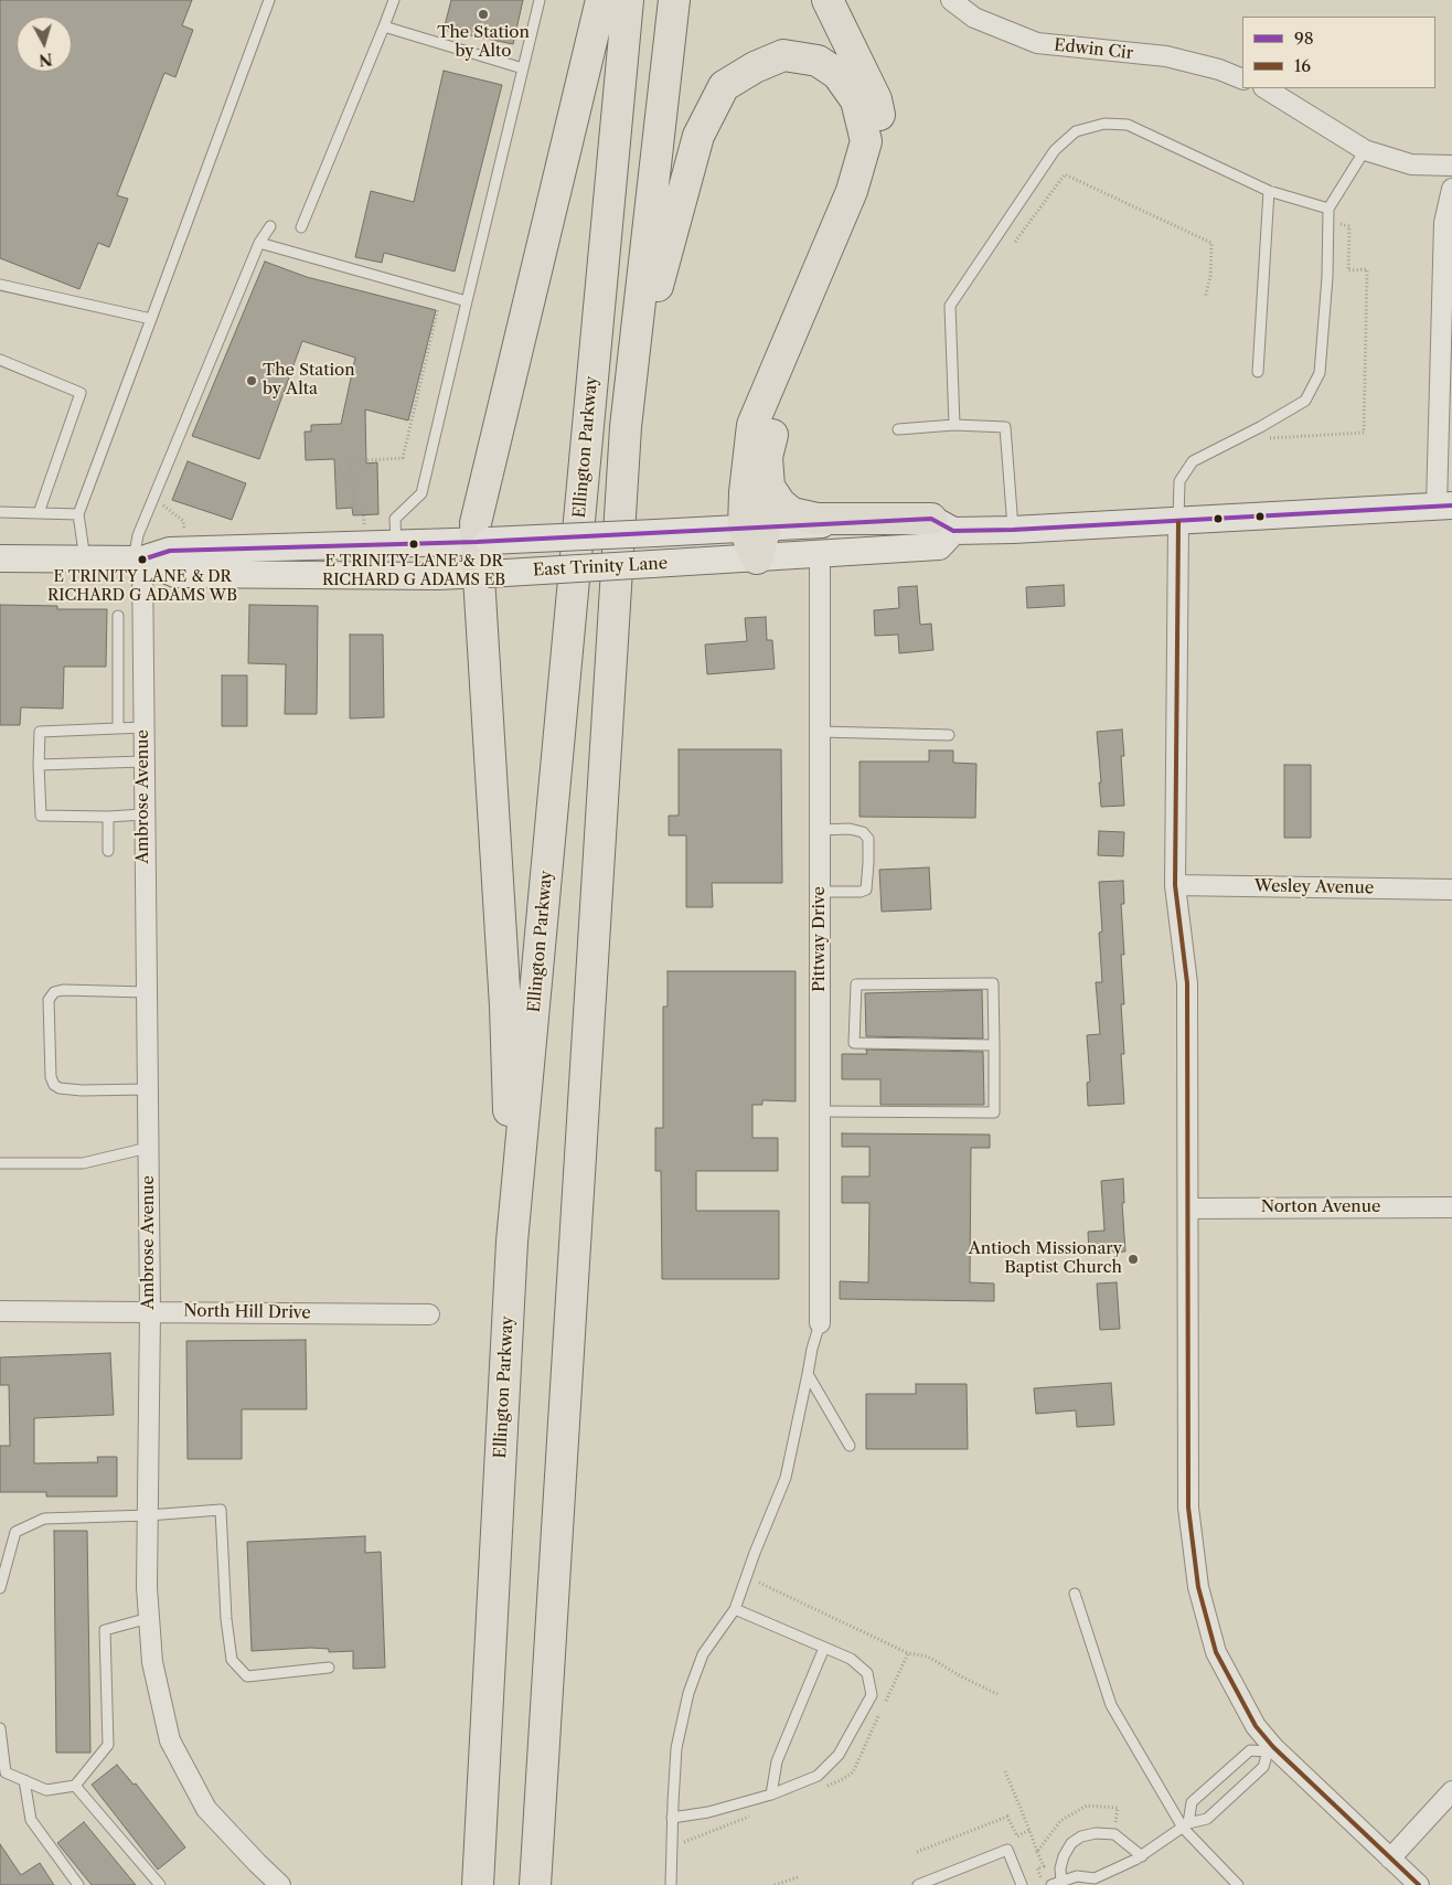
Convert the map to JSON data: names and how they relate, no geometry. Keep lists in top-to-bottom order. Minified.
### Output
{"streets":{"highway":["Ellington Parkway"],"main road":["East Trinity Lane"],"street":["Edwin Cir","Ambrose Avenue","Wesley Avenue","Pittway Drive","Norton Avenue","North Hill Drive"]},"crossings":[["East Trinity Lane","Ambrose Avenue"],["East Trinity Lane","Pittway Drive"],["Ambrose Avenue","North Hill Drive"]],"places":["The Station by Alto","The Station by Alta","E TRINITY LANE & DR RICHARD G ADAMS EB","E TRINITY LANE & DR RICHARD G ADAMS WB","Antioch Missionary Baptist Church"],"lines":["transit line 98","transit line 16"],"legend":["98","16"],"north":"bottom"}
